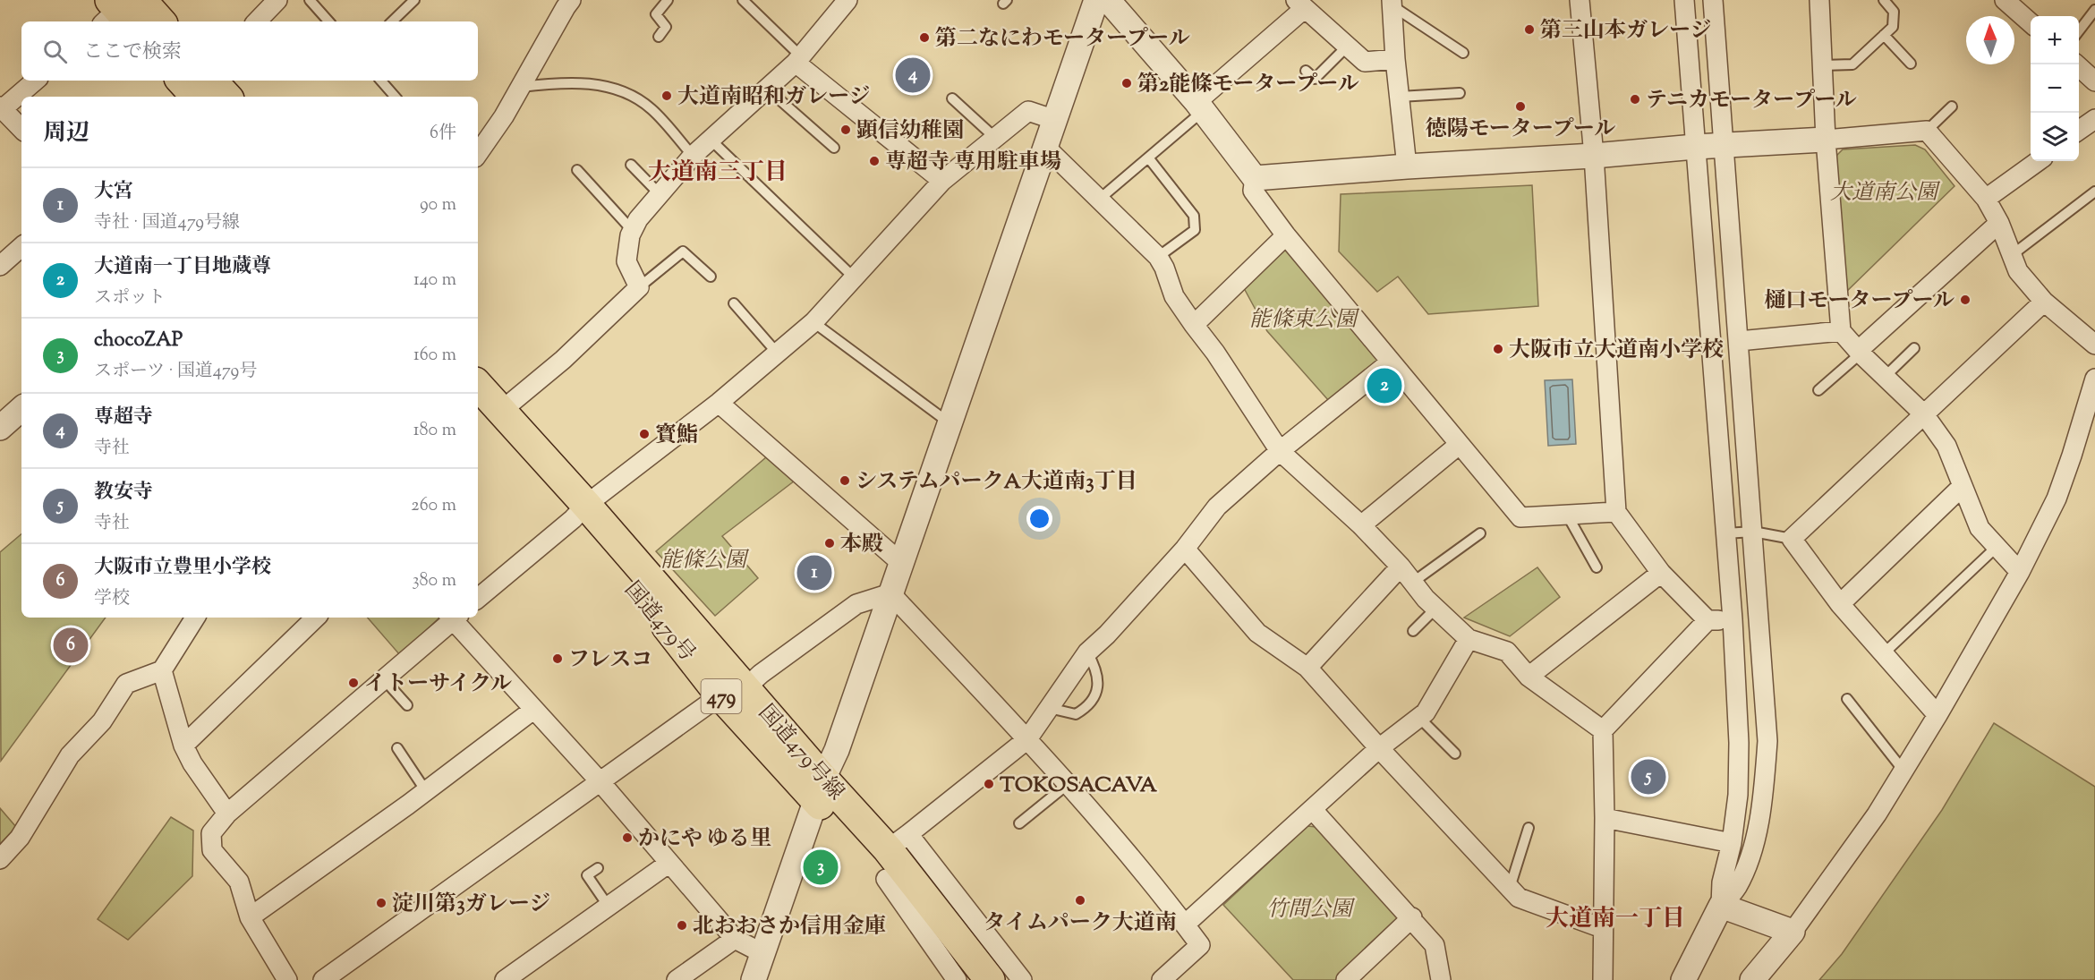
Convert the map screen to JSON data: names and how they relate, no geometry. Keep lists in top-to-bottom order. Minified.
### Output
{"streets":{"highway":["479","国道479号線"]},"crossings":[["479","国道479号線"]],"districts":["大道南三丁目","大道南一丁目"],"parks":["大道南公園","能條東公園","能條公園","竹間公園"],"places":["第三山本ガレージ","第二なにわモータープール","第2能條モータープール","大道南昭和ガレージ","テニカモータープール","徳陽モータープール","顕信幼稚園","専超寺 専用駐車場","樋口モータープール","大阪市立大道南小学校","寳鮨","システムパークA大道南3丁目","本殿","フレスコ","イトーサイクル","TOKOSACAVA","かにや ゆる里","タイムパーク大道南","淀川第3ガレージ","北おおさか信用金庫"],"north":"top","page":{"map_buttons":["+","−"],"search":"ここで検索","pins":["4","2","1","6","5","3"],"heading":["周辺","6件"],"list":[{"mark":"1","name":"大宮","note":"寺社 · 国道479号線","value":"90 m"},{"mark":"2","name":"大道南一丁目地蔵尊","note":"スポット","value":"140 m"},{"mark":"3","name":"chocoZAP","note":"スポーツ · 国道479号","value":"160 m"},{"mark":"4","name":"専超寺","note":"寺社","value":"180 m"},{"mark":"5","name":"教安寺","note":"寺社","value":"260 m"},{"mark":"6","name":"大阪市立豊里小学校","note":"学校","value":"380 m"}]}}
